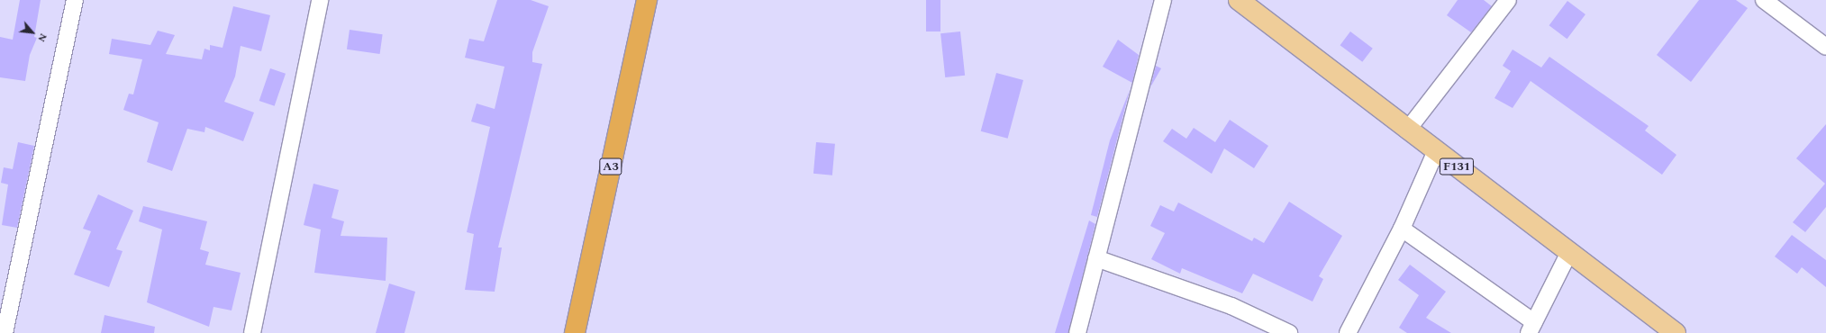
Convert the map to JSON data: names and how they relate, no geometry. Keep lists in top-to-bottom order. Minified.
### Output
{"streets":{"highway":["A3"],"main road":["F131"]},"north":"bottom right"}
